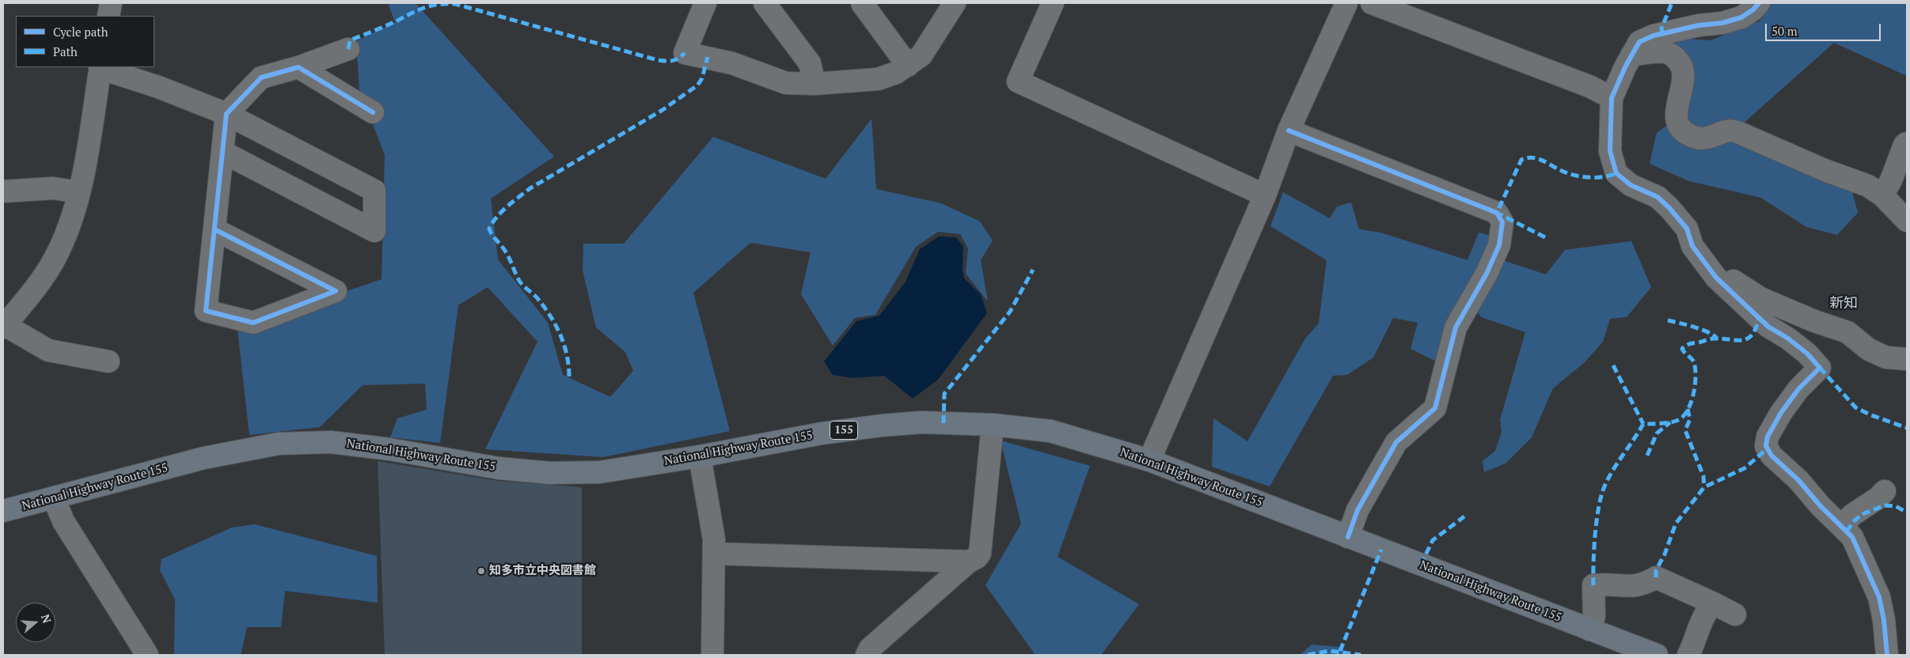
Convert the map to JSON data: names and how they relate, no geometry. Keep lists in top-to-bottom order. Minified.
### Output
{"streets":{"highway":["155","National Highway Route 155"]},"districts":["新知"],"places":["知多市立中央図書館"],"legend":["Cycle path","Path"],"scale_bar":"50 m","north":"right"}
